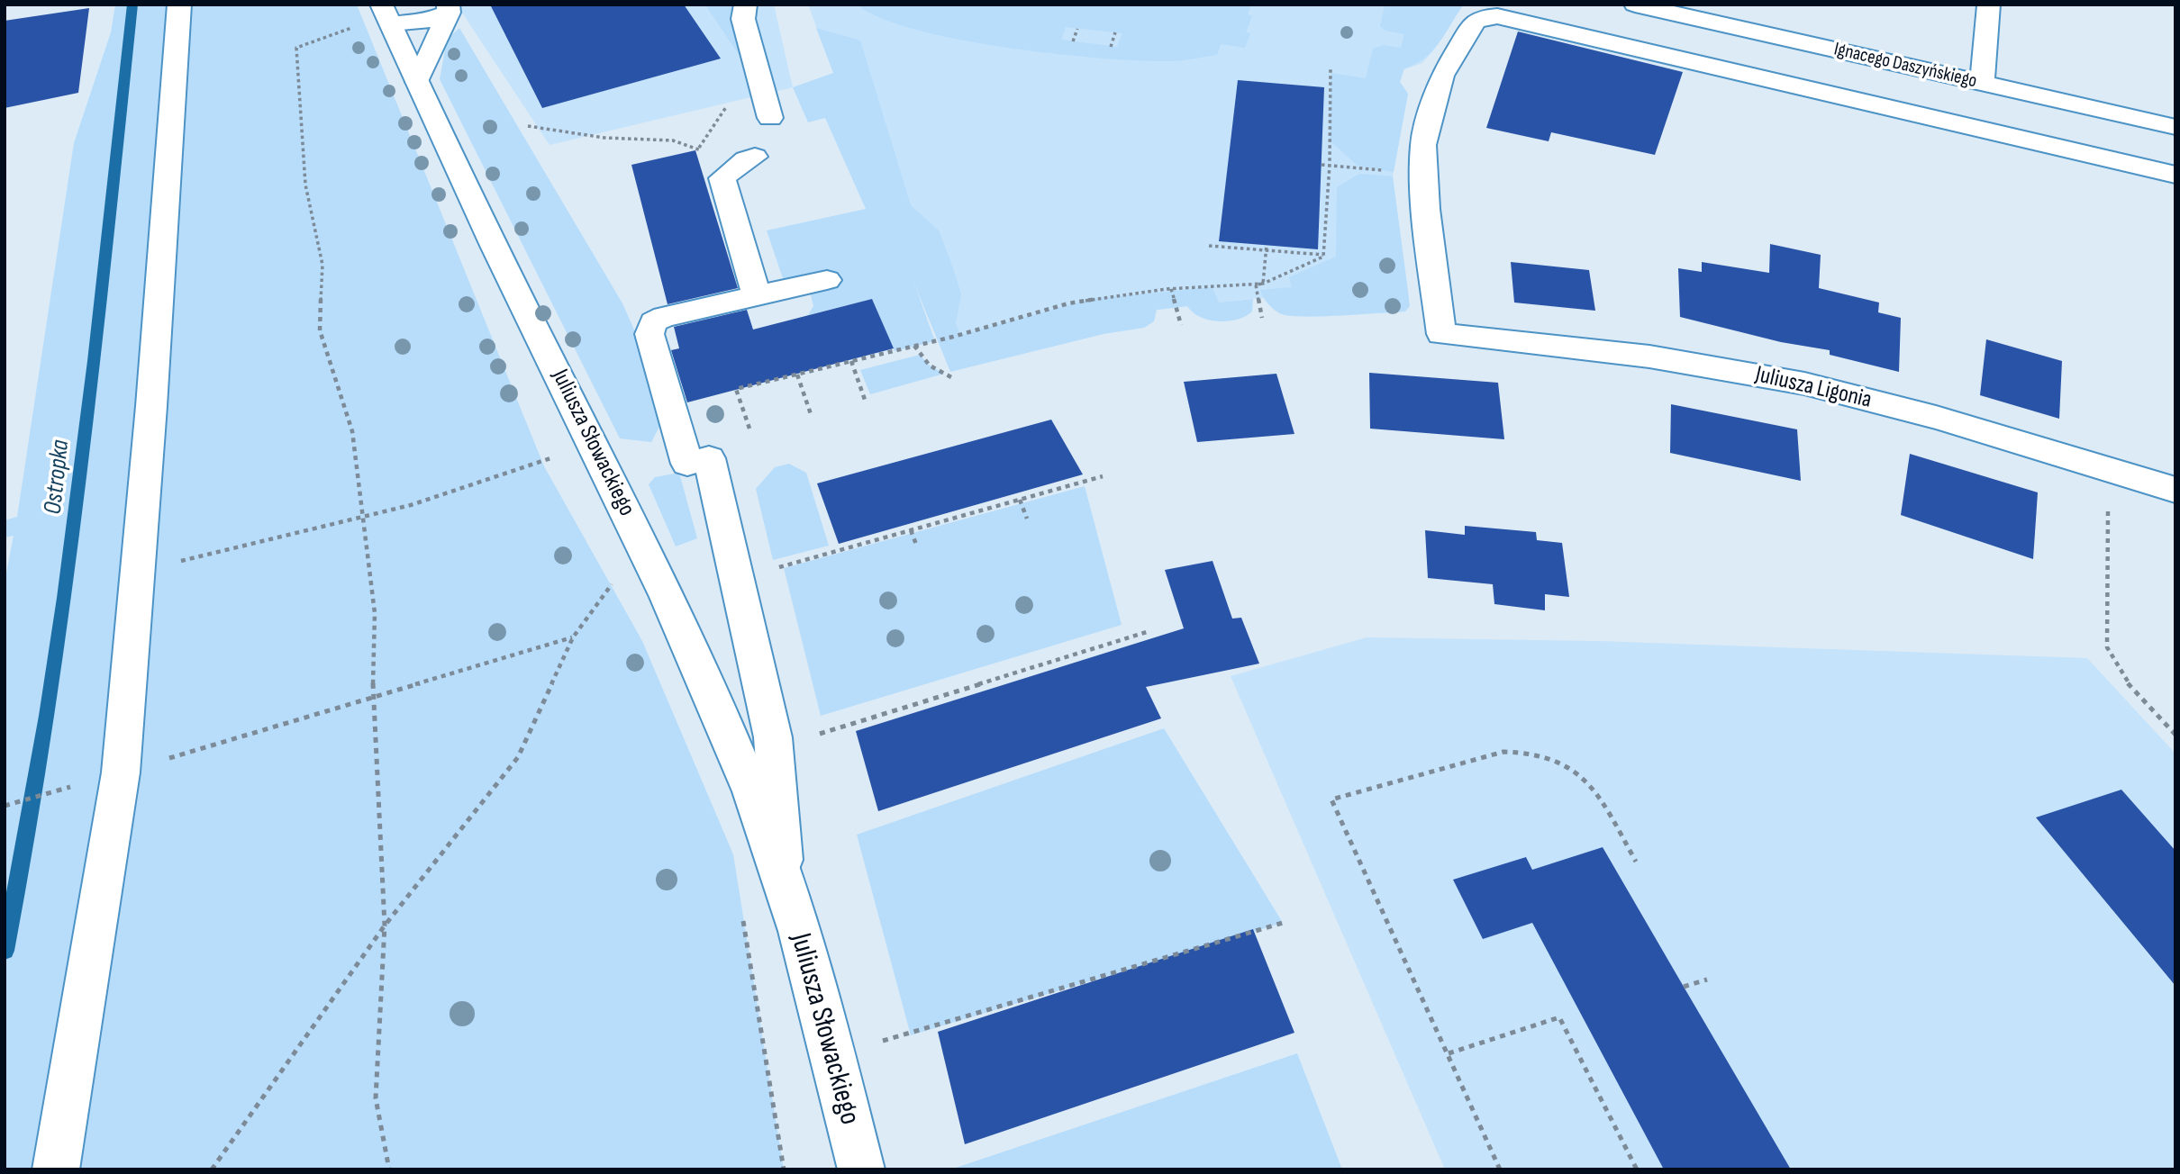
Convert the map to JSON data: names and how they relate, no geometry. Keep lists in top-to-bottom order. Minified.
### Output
{"streets":{"street":["Ignacego Daszyńskiego","Juliusza Ligonia","Juliusza Słowackiego"]},"water":["Ostropka"]}
